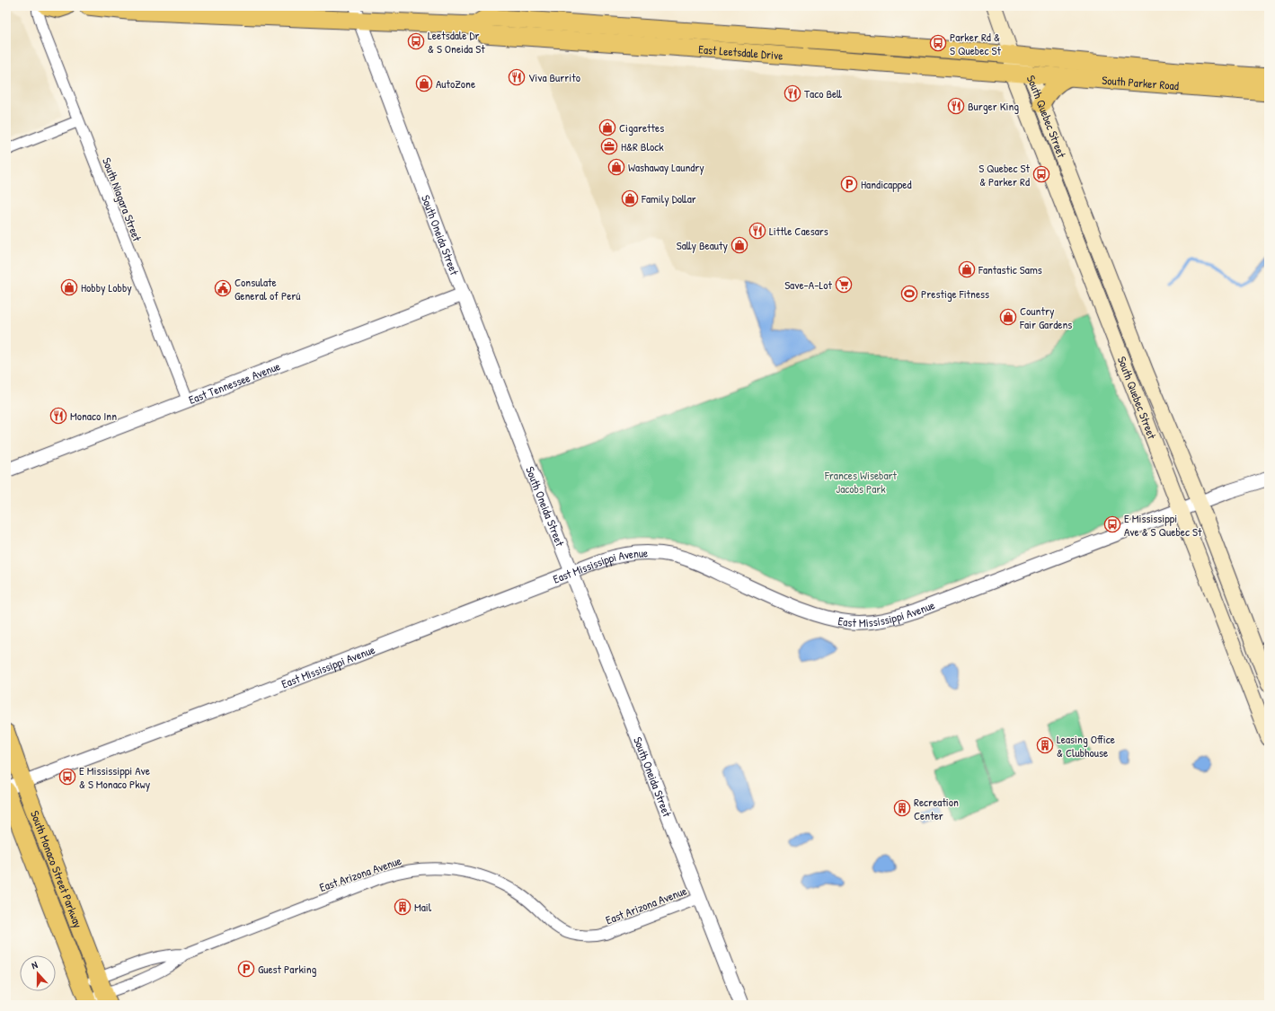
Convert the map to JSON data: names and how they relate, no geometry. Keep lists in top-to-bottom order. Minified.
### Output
{"streets":{"main road":["East Leetsdale Drive","South Parker Road","South Quebec Street","South Monaco Street Parkway"],"street":["South Niagara Street","South Oneida Street","East Tennessee Avenue","East Mississippi Avenue","East Arizona Avenue"]},"crossings":[["East Leetsdale Drive","South Parker Road"],["East Leetsdale Drive","South Quebec Street"],["East Leetsdale Drive","South Oneida Street"],["South Parker Road","South Quebec Street"],["South Quebec Street","East Mississippi Avenue"],["South Niagara Street","East Tennessee Avenue"],["South Oneida Street","East Tennessee Avenue"],["South Oneida Street","East Mississippi Avenue"],["South Oneida Street","East Arizona Avenue"],["East Mississippi Avenue","South Monaco Street Parkway"],["South Monaco Street Parkway","East Arizona Avenue"]],"parks":["Frances Wisebart Jacobs Park"],"places":{"bus stop":["Leetsdale Dr & S Oneida St","Parker Rd & S Quebec St","S Quebec St & Parker Rd","E Mississippi Ave & S Quebec St","E Mississippi Ave & S Monaco Pkwy"],"restaurant":["Viva Burrito","Taco Bell","Burger King","Little Caesars","Monaco Inn"],"shop":["AutoZone","Cigarettes","Washaway Laundry","Family Dollar","Sally Beauty","Fantastic Sams","Hobby Lobby","Country Fair Gardens"],"office":["H&R Block"],"parking":["Handicapped","Guest Parking"],"supermarket":["Save-A-Lot"],"public building":["Consulate General of Perú"],"sports":["Prestige Fitness"],"building":["Leasing Office & Clubhouse","Recreation Center","Mail"]},"north":"top"}
